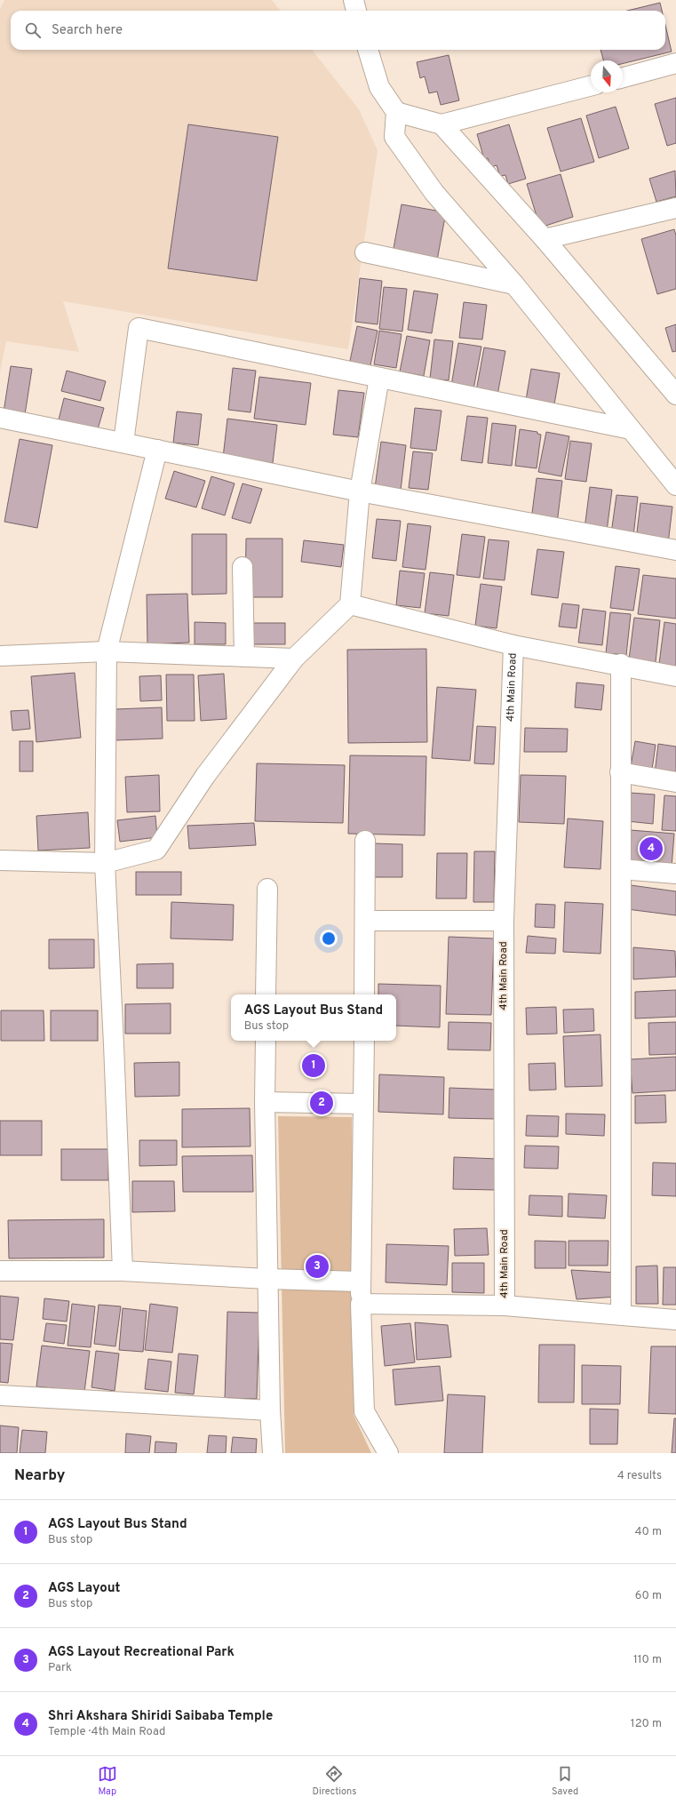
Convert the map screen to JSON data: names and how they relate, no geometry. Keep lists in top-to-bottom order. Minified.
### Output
{"streets":{"street":["4th Main Road"]},"north":"bottom","page":{"search":"Search here","pins":["4","1","2","3"],"popup":["AGS Layout Bus Stand","Bus stop"],"heading":["Nearby","4 results"],"list":[{"mark":"1","name":"AGS Layout Bus Stand","note":"Bus stop","value":"40 m"},{"mark":"2","name":"AGS Layout","note":"Bus stop","value":"60 m"},{"mark":"3","name":"AGS Layout Recreational Park","note":"Park","value":"110 m"},{"mark":"4","name":"Shri Akshara Shiridi Saibaba Temple","note":"Temple · 4th Main Road","value":"120 m"}],"nav":["Map","Directions","Saved"]}}
